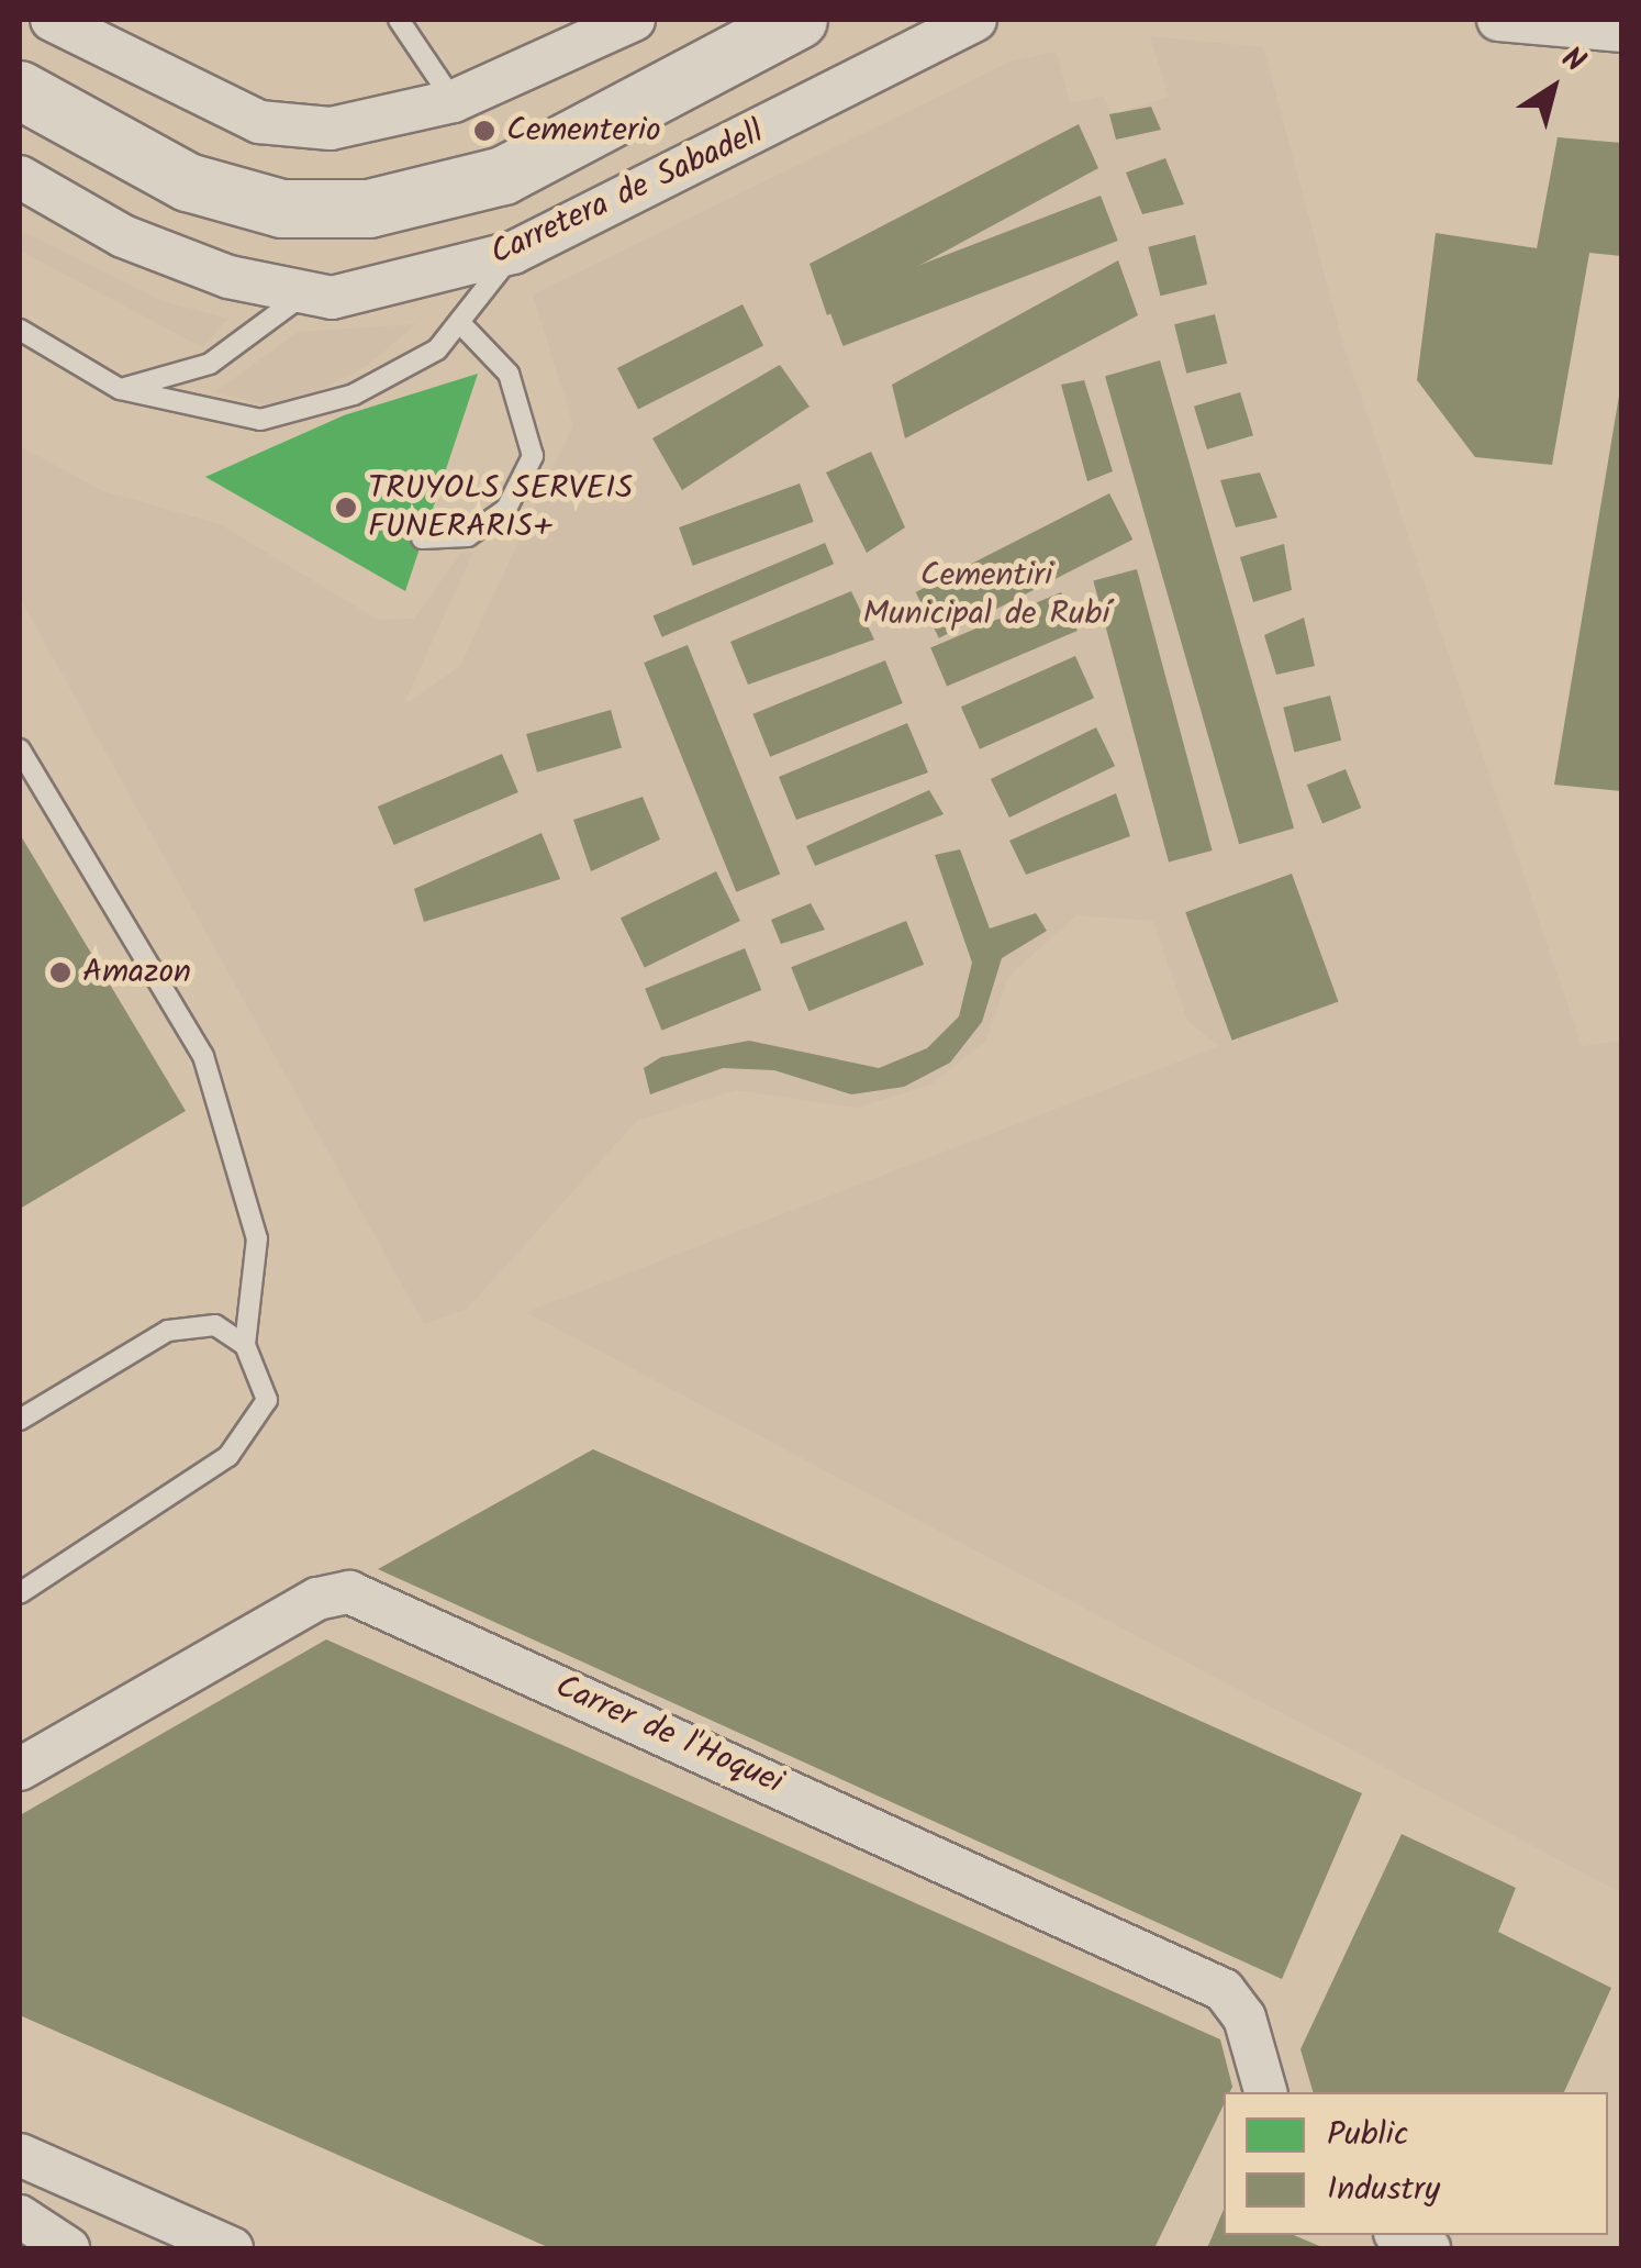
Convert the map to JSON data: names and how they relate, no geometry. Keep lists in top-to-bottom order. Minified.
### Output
{"streets":{"street":["Carretera de Sabadell","Carrer de l'Hoquei"]},"parks":["Cementiri Municipal de Rubí"],"places":["Cementerio","TRUYOLS SERVEIS FUNERARIS+","Amazon"],"legend":["Public","Industry"],"north":"top right"}
